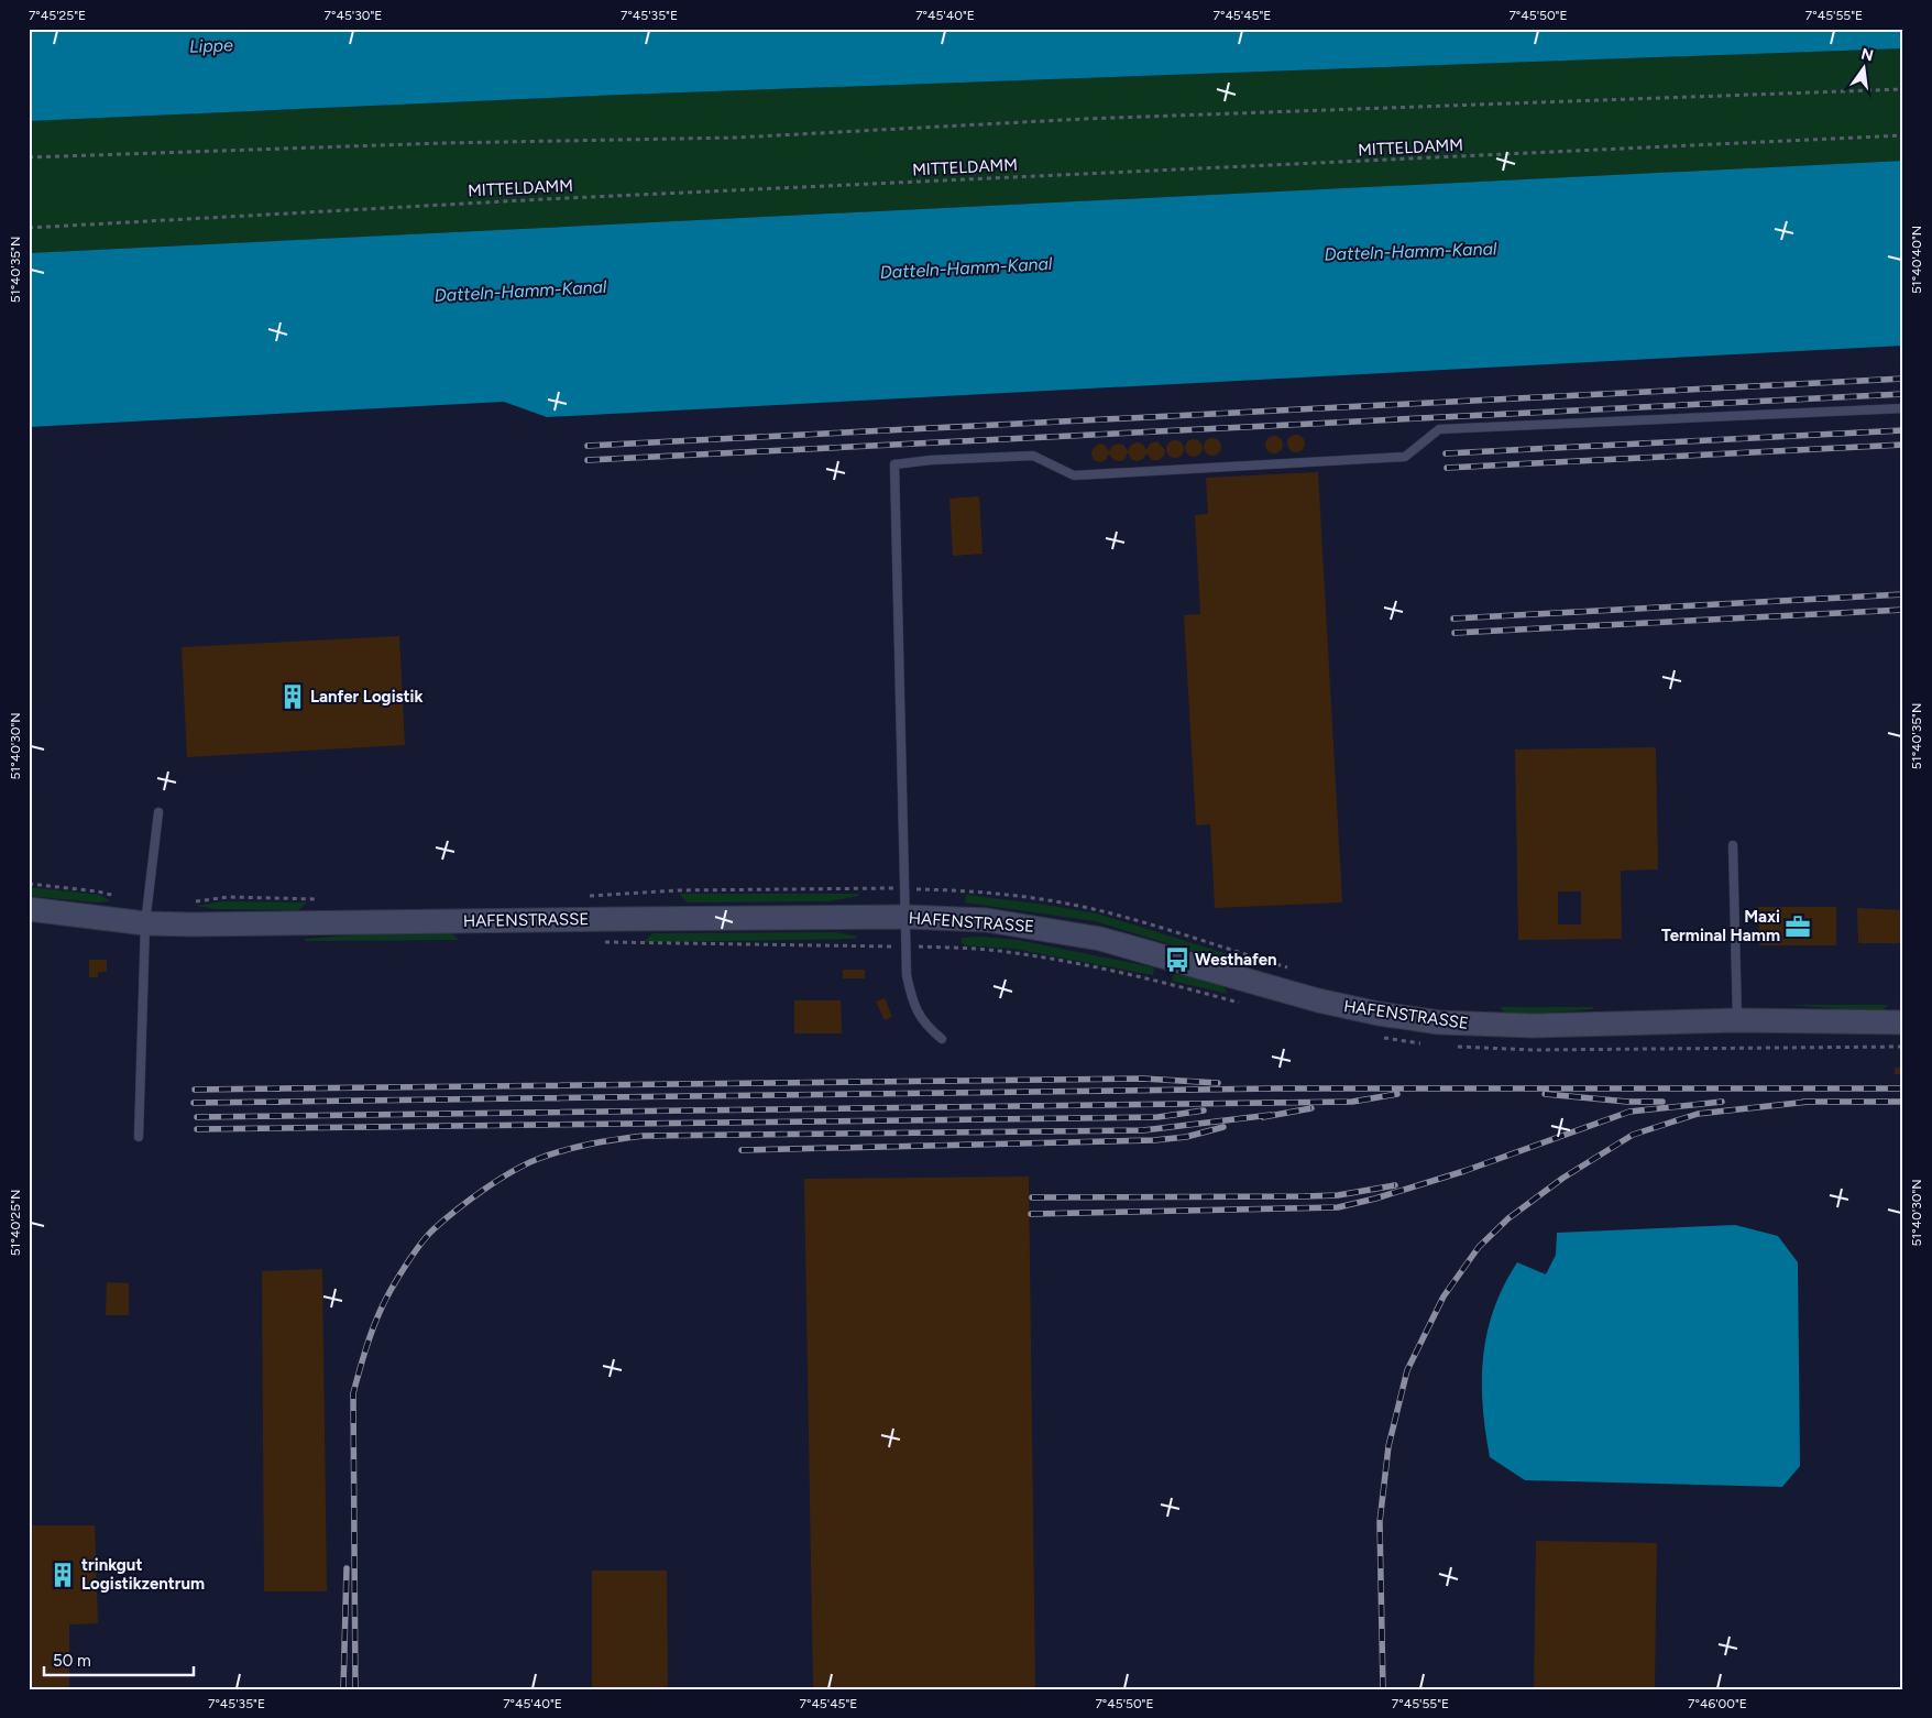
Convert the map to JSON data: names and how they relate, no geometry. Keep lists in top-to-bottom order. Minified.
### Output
{"streets":{"street":["HAFENSTRASSE"],"path":["MITTELDAMM"]},"water":["Lippe","Datteln-Hamm-Kanal"],"places":{"building":["Lanfer Logistik","trinkgut Logistikzentrum"],"office":["Maxi Terminal Hamm"],"bus stop":["Westhafen"]},"scale_bar":"50 m","north":"top","coordinates":["7°45'25\"E","7°45'30\"E","7°45'35\"E","7°45'40\"E","7°45'45\"E","7°45'50\"E","7°45'55\"E","51°40'40\"N","51°40'35\"N","51°40'30\"N","51°40'25\"N","7°46'00\"E"]}
